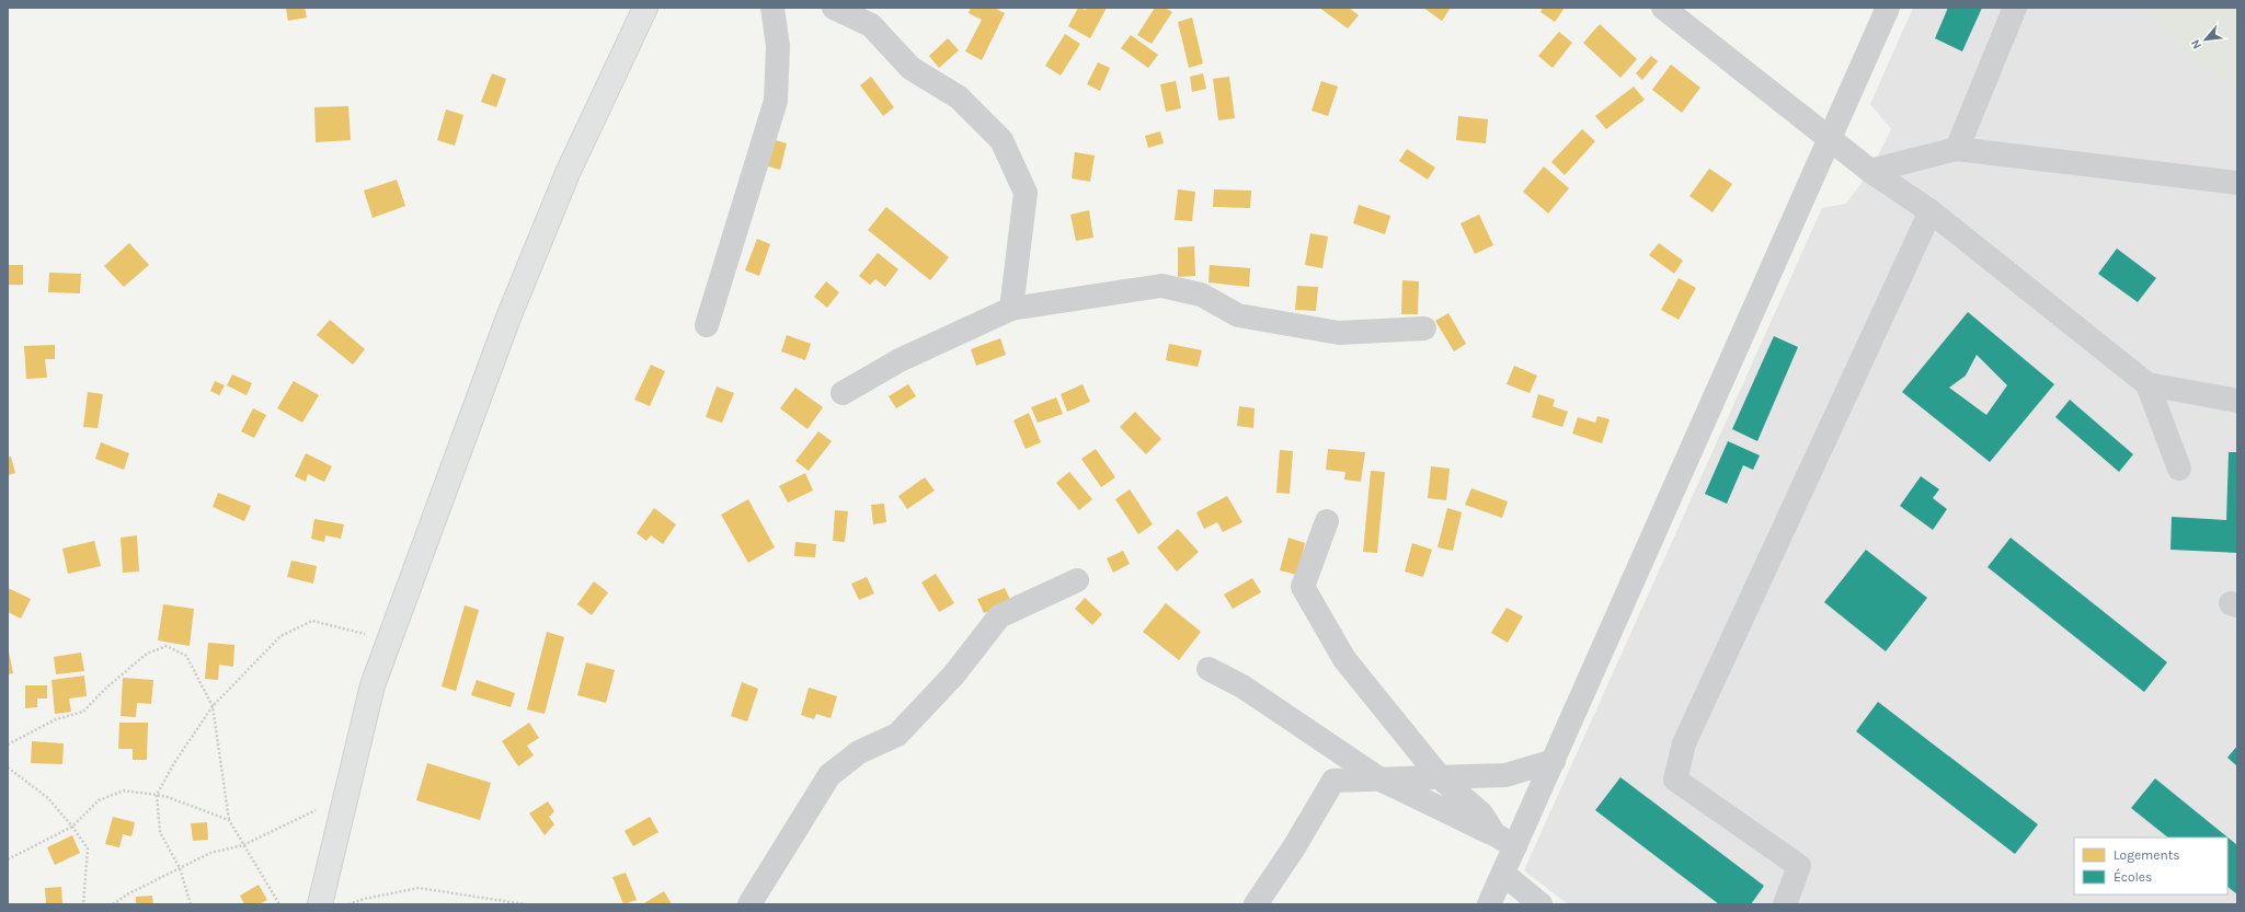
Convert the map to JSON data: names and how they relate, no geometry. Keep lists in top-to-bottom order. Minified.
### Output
{"legend":["Logements","Écoles"],"north":"bottom left"}
